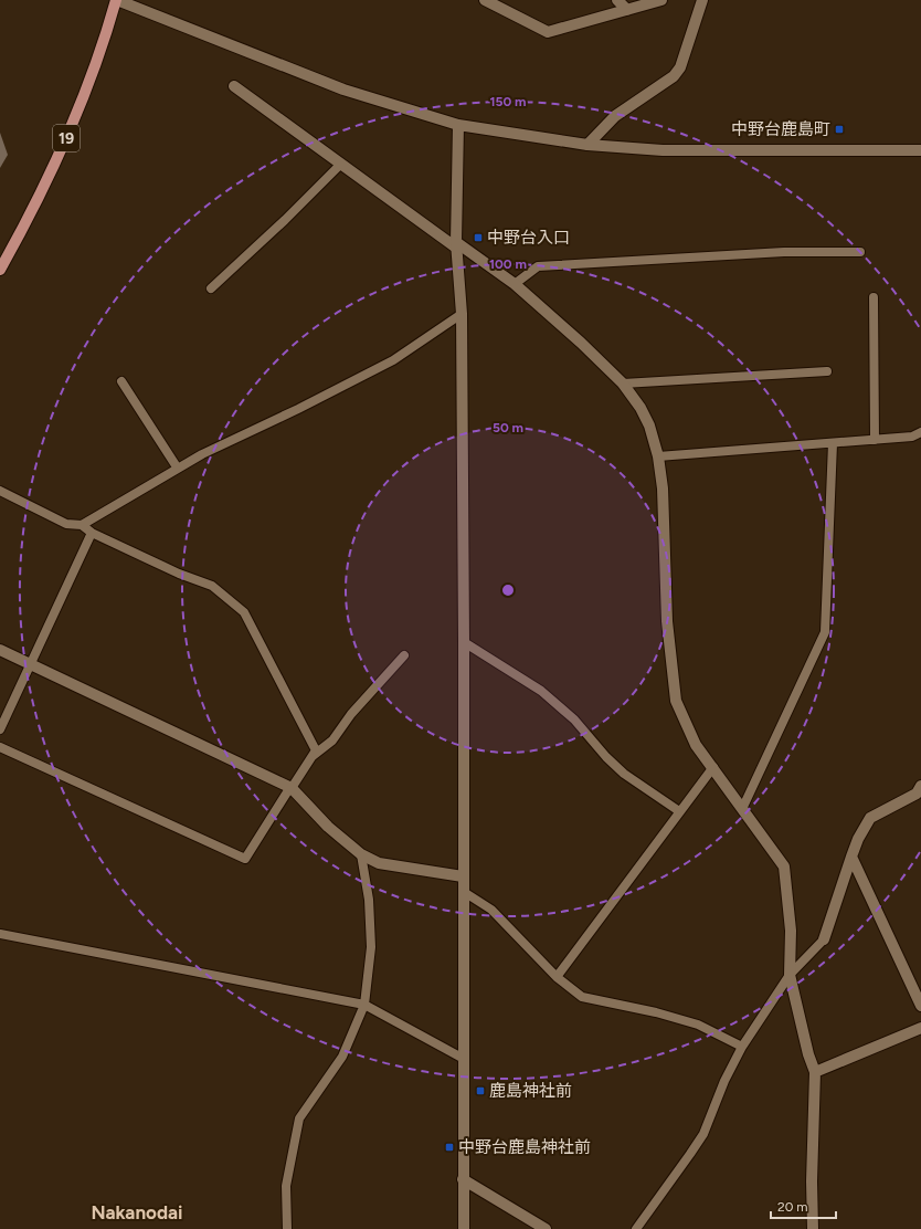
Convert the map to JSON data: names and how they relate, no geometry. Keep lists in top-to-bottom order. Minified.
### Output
{"streets":{"main road":["19"]},"districts":["Nakanodai"],"places":{"transit":["中野台鹿島町","中野台入口","鹿島神社前","中野台鹿島神社前"]},"scale_bar":"20 m","rings":["150 m","100 m","50 m"]}
